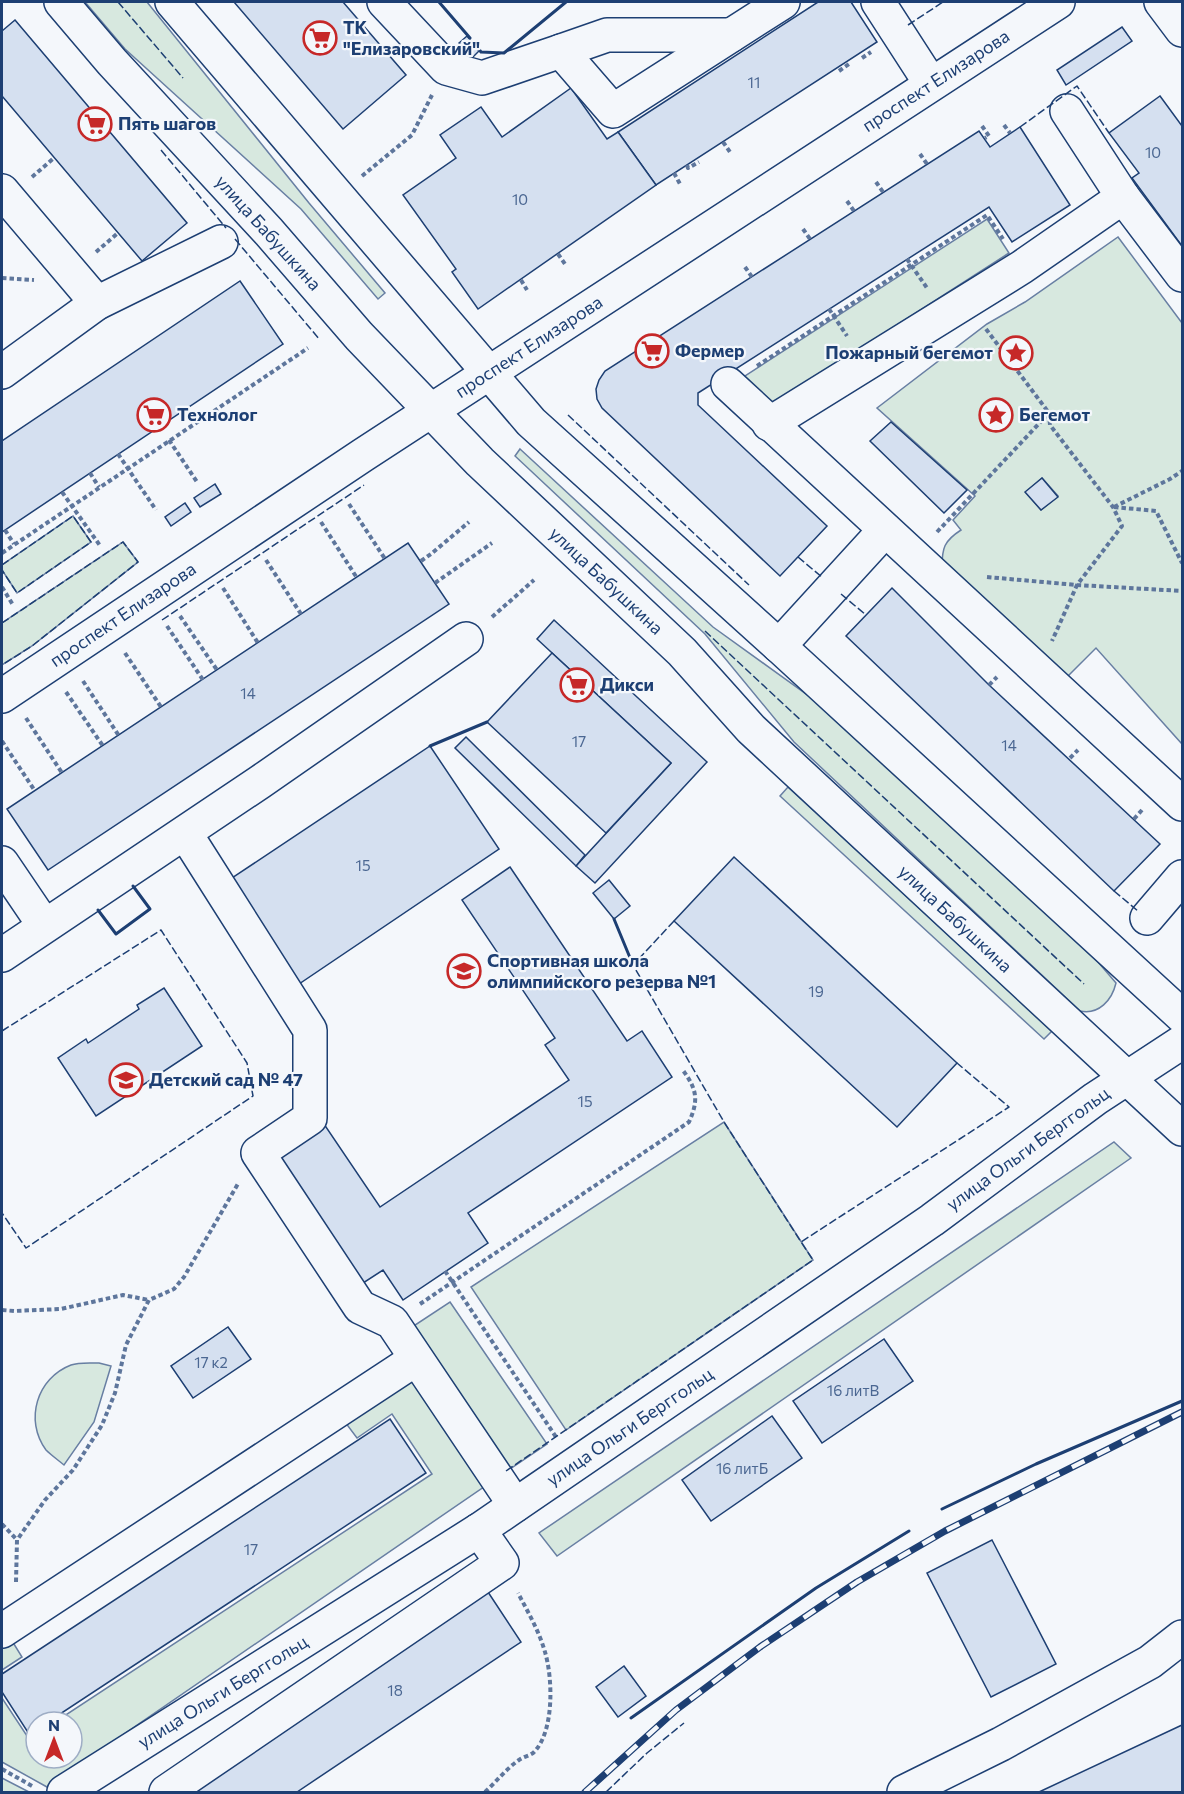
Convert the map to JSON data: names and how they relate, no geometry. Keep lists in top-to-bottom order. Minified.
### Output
{"streets":{"street":["проспект Елизарова","улица Бабушкина","улица Ольги Берггольц"]},"crossings":[["проспект Елизарова","улица Бабушкина"],["улица Бабушкина","улица Ольги Берггольц"]],"places":{"supermarket":["ТК \"Елизаровский\"","Пять шагов","Фермер","Технолог","Дикси"],"place":["Пожарный бегемот","Бегемот"],"school or university":["Спортивная школа олимпийского резерва №1","Детский сад № 47"]},"house_numbers":["11","10","10","14","17","14","15","19","15","17 к2","16 литВ","16 литБ","17","18"],"north":"top"}
